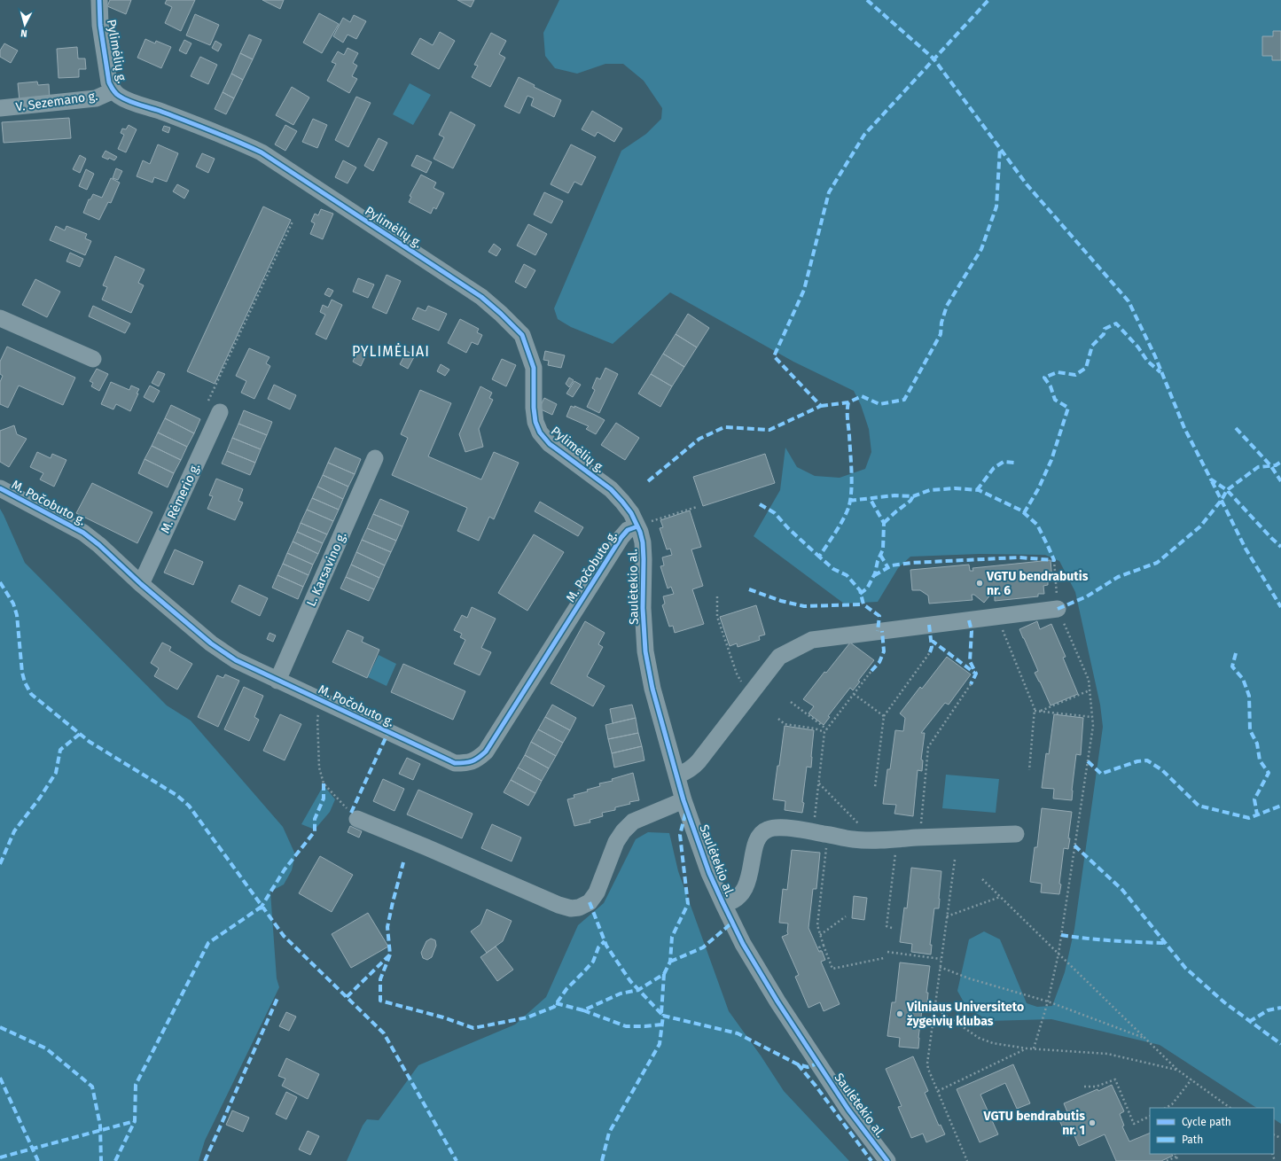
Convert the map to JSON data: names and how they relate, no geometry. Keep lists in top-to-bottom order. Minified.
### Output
{"streets":{"street":["Pylimėlių g.","V. Sezemano g.","M. Rėmerio g.","M. Počobuto g.","L. Karsavino g.","Saulėtekio al."]},"crossings":[["Pylimėlių g.","V. Sezemano g."],["Pylimėlių g.","M. Počobuto g."],["Pylimėlių g.","Saulėtekio al."],["M. Rėmerio g.","M. Počobuto g."],["M. Počobuto g.","L. Karsavino g."],["M. Počobuto g.","Saulėtekio al."]],"districts":["PYLIMĖLIAI"],"places":["VGTU bendrabutis nr. 6","Vilniaus Universiteto žygeivių klubas","VGTU bendrabutis nr. 1"],"legend":["Cycle path","Path"],"north":"bottom"}
